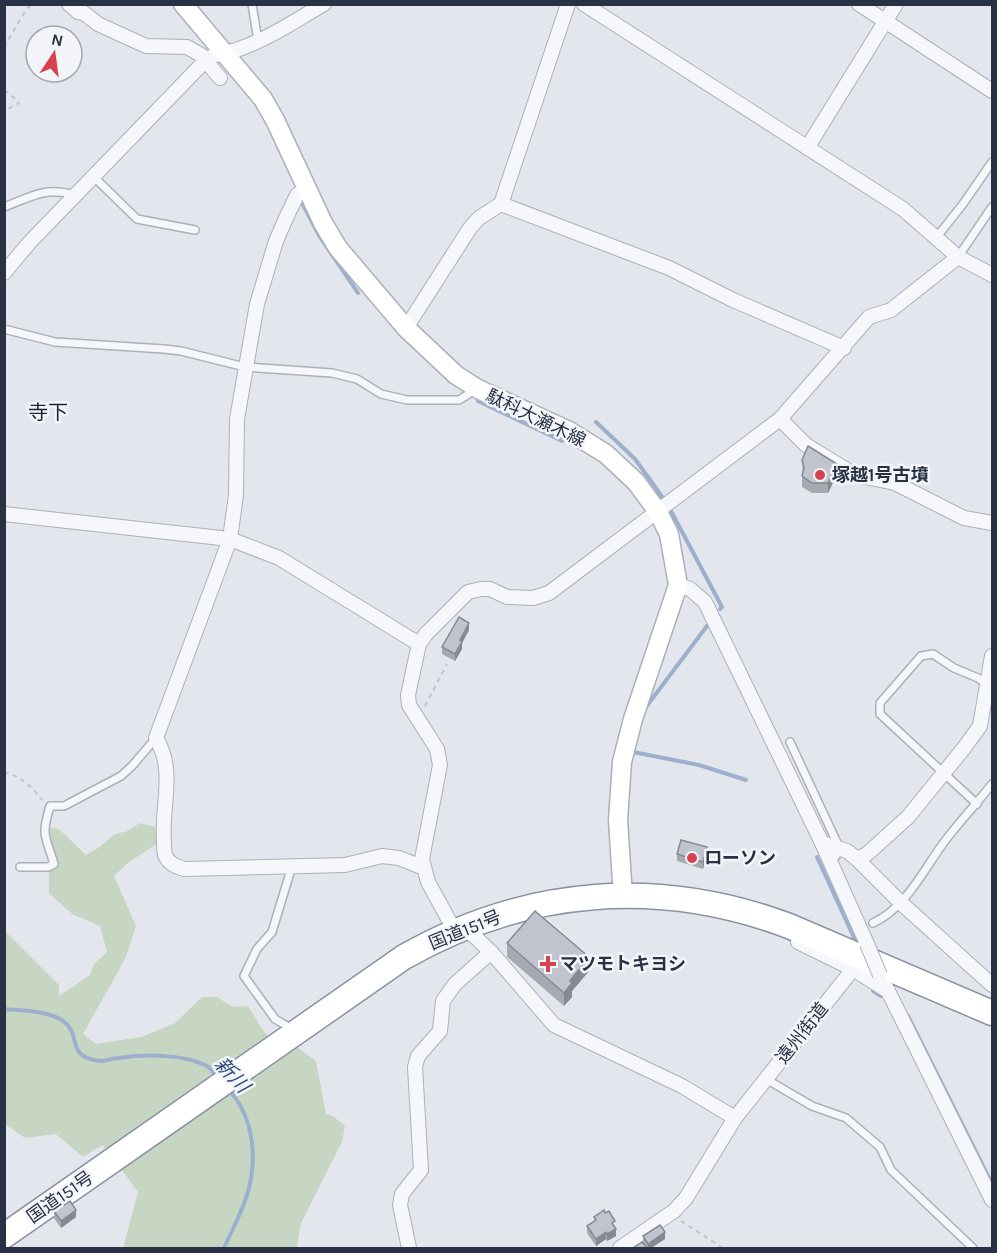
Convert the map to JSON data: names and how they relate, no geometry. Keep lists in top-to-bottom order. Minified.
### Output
{"streets":{"highway":["国道151号"],"main road":["駄科大瀬木線"],"street":["遠州街道"]},"crossings":[["駄科大瀬木線","国道151号"]],"districts":["寺下"],"water":["新川"],"places":{"other":["塚越1号古墳","ローソン"],"health":["マツモトキヨシ"]},"north":"top"}
